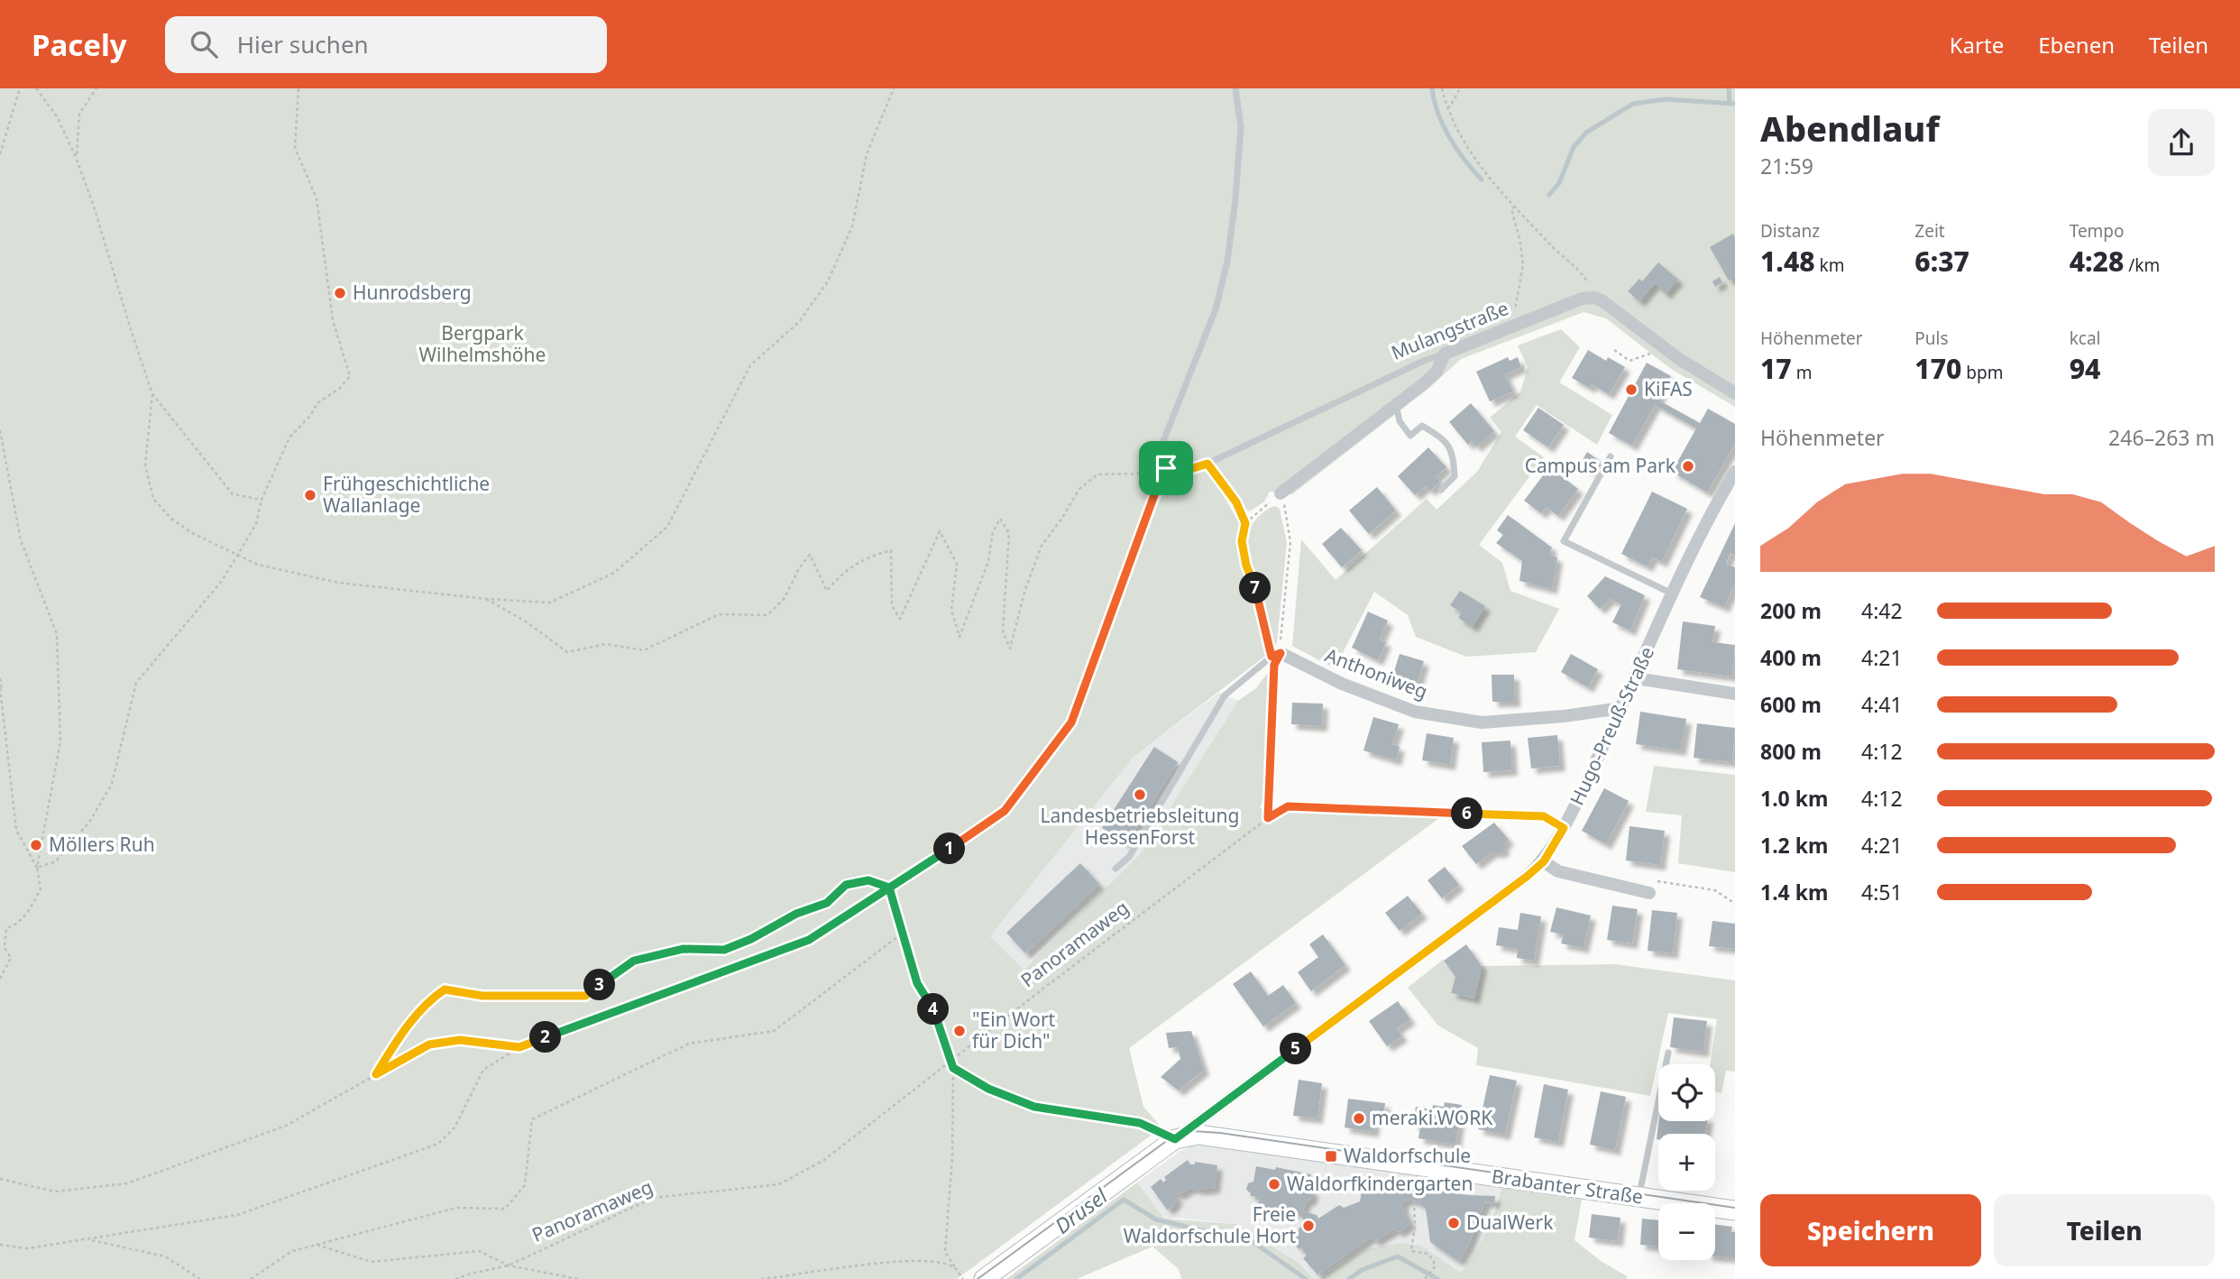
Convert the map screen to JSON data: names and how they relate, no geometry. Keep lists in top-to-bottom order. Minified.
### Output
{"streets":{"street":["Mulangstraße","Anthoniweg","Hugo-Preuß-Straße","Brabanter Straße"],"lane":["Panoramaweg"]},"crossings":[["Anthoniweg","Hugo-Preuß-Straße"],["Anthoniweg","Panoramaweg"],["Hugo-Preuß-Straße","Panoramaweg"],["Hugo-Preuß-Straße","Brabanter Straße"]],"water":["Drusel"],"parks":["Bergpark Wilhelmshöhe"],"places":{"other":["Hunrodsberg","KiFAS","Campus am Park","Frühgeschichtliche Wallanlage","Landesbetriebsleitung HessenForst","Möllers Ruh","\"Ein Wort für Dich\"","meraki.WORK","Waldorfkindergarten","DualWerk","Freie Waldorfschule Hort"],"transit":["Waldorfschule"]},"page":{"header":"Pacely","search":"Hier suchen","nav":["Karte","Ebenen","Teilen"],"heading":["Abendlauf","21:59"],"stats":[["Distanz","1.48 km"],["Zeit","6:37"],["Tempo","4:28 /km"],["Höhenmeter","17 m"],["Puls","170 bpm"],["kcal","94"]],"chart":["Höhenmeter","246–263 m"],"pins":["7","6","1","3","4","2","5"],"list":[{"name":"200 m","note":"4:42"},{"name":"400 m","note":"4:21"},{"name":"600 m","note":"4:41"},{"name":"800 m","note":"4:12"},{"name":"1.0 km","note":"4:12"},{"name":"1.2 km","note":"4:21"},{"name":"1.4 km","note":"4:51"}],"map_buttons":["+","−"],"buttons":["Speichern","Teilen"]}}
